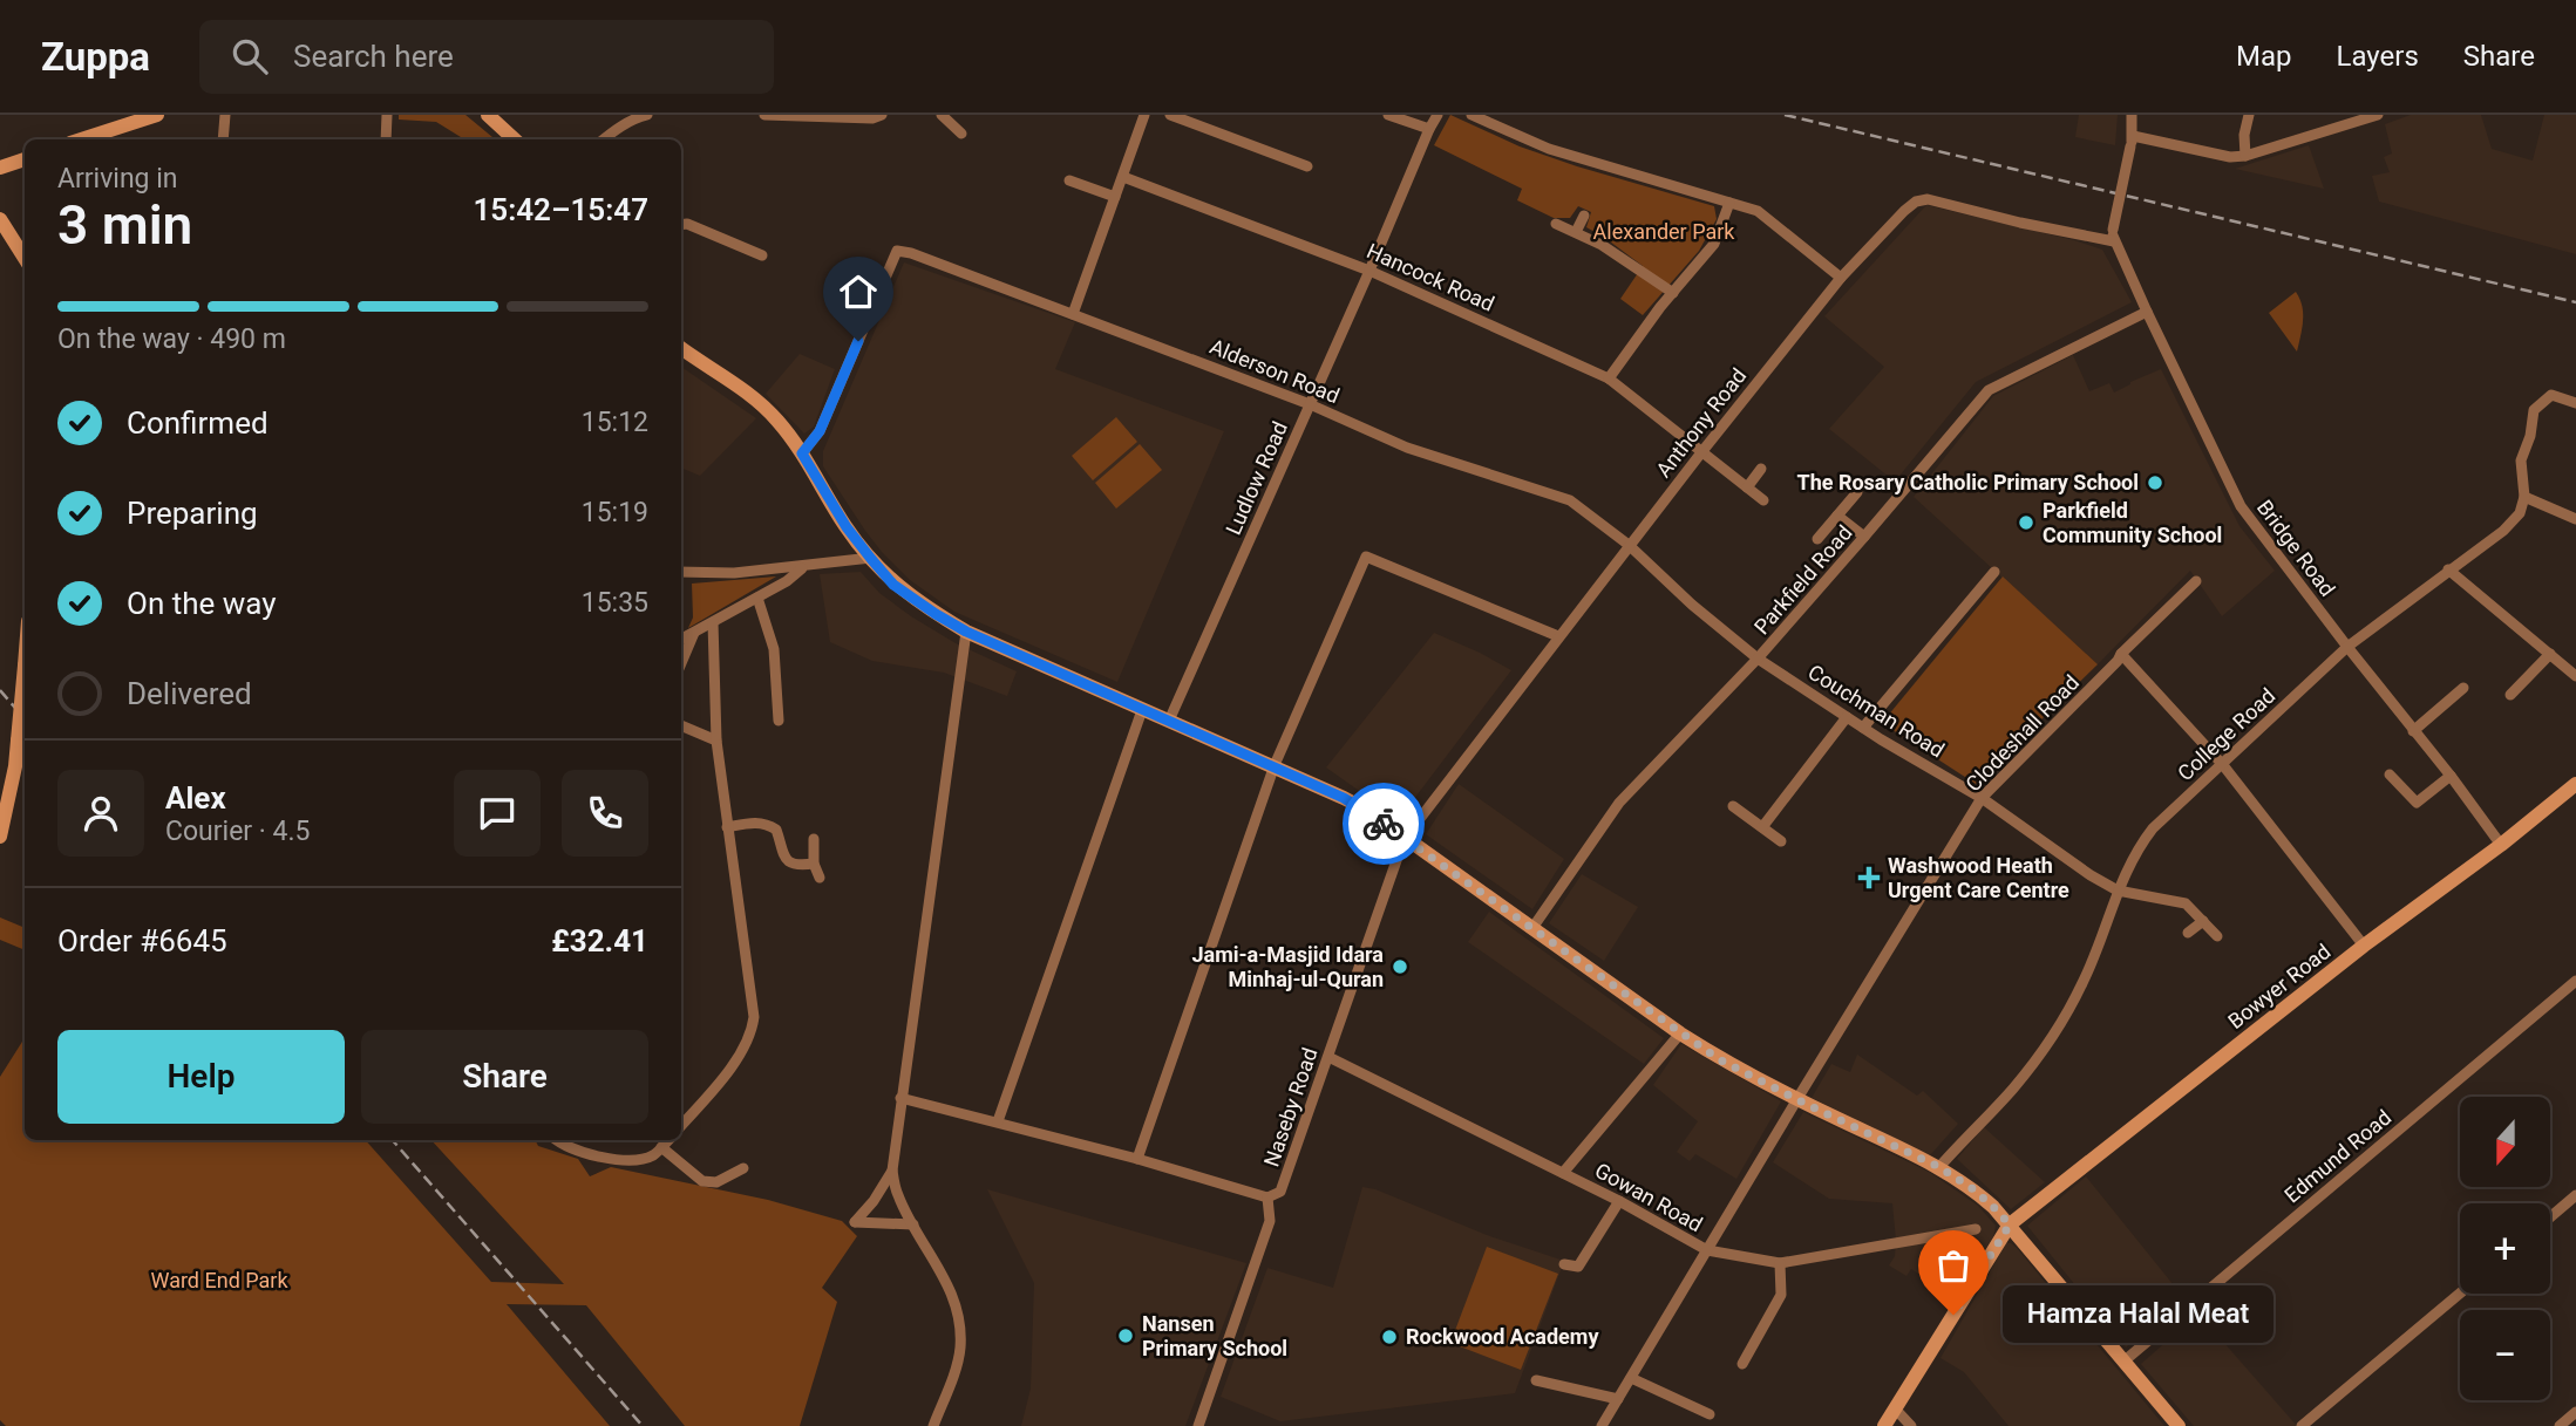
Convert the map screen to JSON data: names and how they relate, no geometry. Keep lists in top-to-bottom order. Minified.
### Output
{"streets":{"street":["Hancock Road","Alderson Road","Anthony Road","Ludlow Road","Bridge Road","Parkfield Road","Couchman Road","Clodeshall Road","College Road","Bowyer Road","Naseby Road","Edmund Road","Gowan Road"]},"crossings":[["Hancock Road","Anthony Road"],["Hancock Road","Ludlow Road"],["Alderson Road","Anthony Road"],["Alderson Road","Ludlow Road"],["Alderson Road","Couchman Road"],["Anthony Road","Bridge Road"],["Anthony Road","Couchman Road"],["Anthony Road","Naseby Road"],["Bridge Road","Parkfield Road"],["Bridge Road","College Road"],["Bridge Road","Bowyer Road"],["Parkfield Road","Couchman Road"],["Couchman Road","Clodeshall Road"],["Couchman Road","College Road"],["Clodeshall Road","Gowan Road"],["Naseby Road","Gowan Road"]],"parks":["Alexander Park","Ward End Park"],"places":{"other":["The Rosary Catholic Primary School","Parkfield Community School","Jami-a-Masjid Idara Minhaj-ul-Quran","Hamza Halal Meat","Nansen Primary School","Rockwood Academy"],"health":["Washwood Heath Urgent Care Centre"]},"north":"bottom","page":{"header":"Zuppa","search":"Search here","nav":["Map","Layers","Share"],"heading":["3 min","Arriving in","15:42–15:47"],"panel":["Alex","Courier · 4.5","Order #6645","£32.41"],"bar":"On the way · 490 m","list":[["Confirmed","15:12"],["Preparing","15:19"],["On the way","15:35"],"Delivered"],"buttons":["Help","Share"],"map_buttons":["+","−"],"bubble":"Hamza Halal Meat"}}
